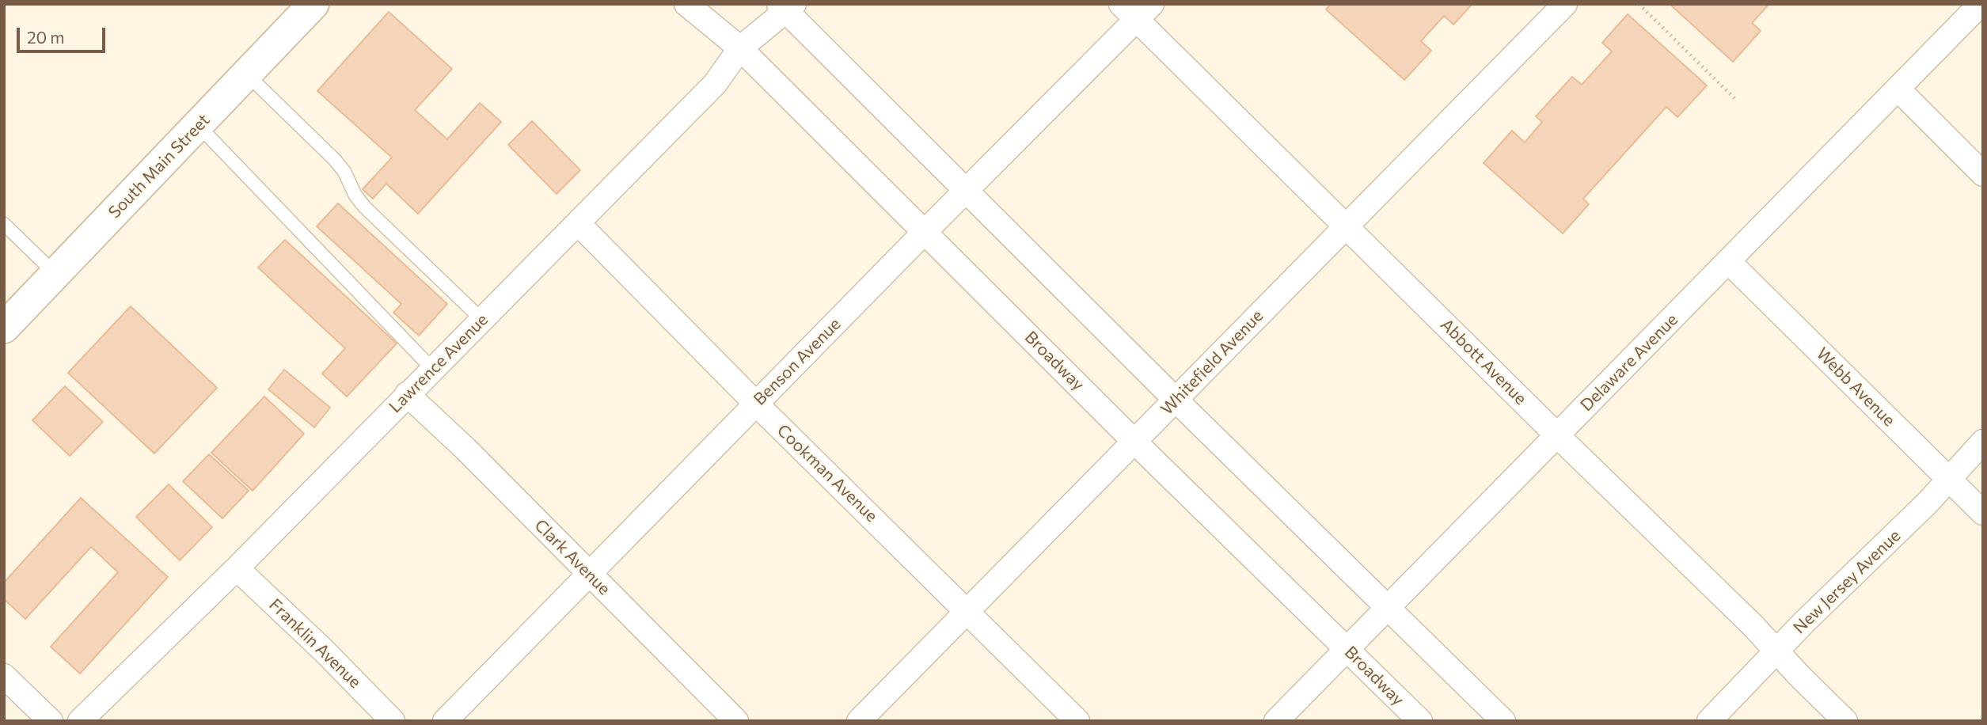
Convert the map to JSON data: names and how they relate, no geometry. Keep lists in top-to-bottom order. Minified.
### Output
{"streets":{"main road":["South Main Street"],"street":["Broadway","Benson Avenue","Abbott Avenue","Whitefield Avenue","Delaware Avenue","Lawrence Avenue","Webb Avenue","Cookman Avenue","Clark Avenue","New Jersey Avenue","Franklin Avenue"]},"crossings":[["Broadway","Benson Avenue"],["Broadway","Whitefield Avenue"],["Broadway","Delaware Avenue"],["Broadway","Lawrence Avenue"],["Benson Avenue","Abbott Avenue"],["Benson Avenue","Cookman Avenue"],["Benson Avenue","Clark Avenue"],["Abbott Avenue","Whitefield Avenue"],["Abbott Avenue","Delaware Avenue"],["Abbott Avenue","New Jersey Avenue"],["Whitefield Avenue","Cookman Avenue"],["Delaware Avenue","Webb Avenue"],["Lawrence Avenue","Cookman Avenue"],["Lawrence Avenue","Clark Avenue"],["Lawrence Avenue","Franklin Avenue"],["Webb Avenue","New Jersey Avenue"]],"scale_bar":"20 m"}
